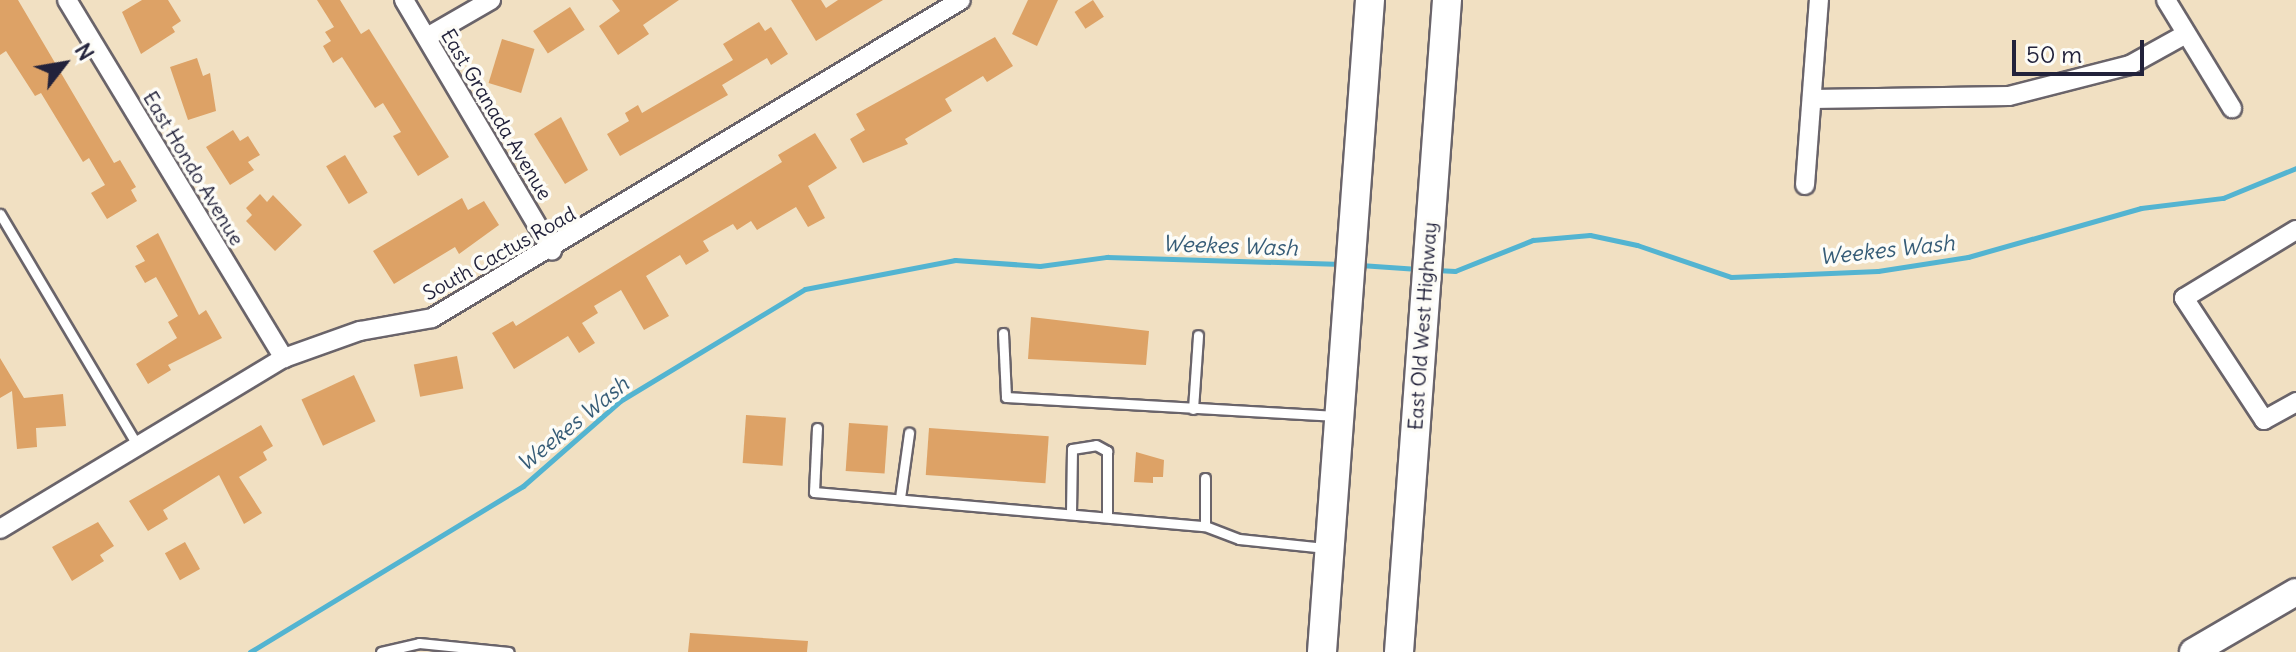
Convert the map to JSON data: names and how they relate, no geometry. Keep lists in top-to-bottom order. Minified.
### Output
{"streets":{"main road":["East Old West Highway"],"street":["East Granada Avenue","East Hondo Avenue","South Cactus Road"]},"crossings":[["East Granada Avenue","South Cactus Road"],["East Hondo Avenue","South Cactus Road"]],"water":["Weekes Wash"],"scale_bar":"50 m","north":"top right"}
